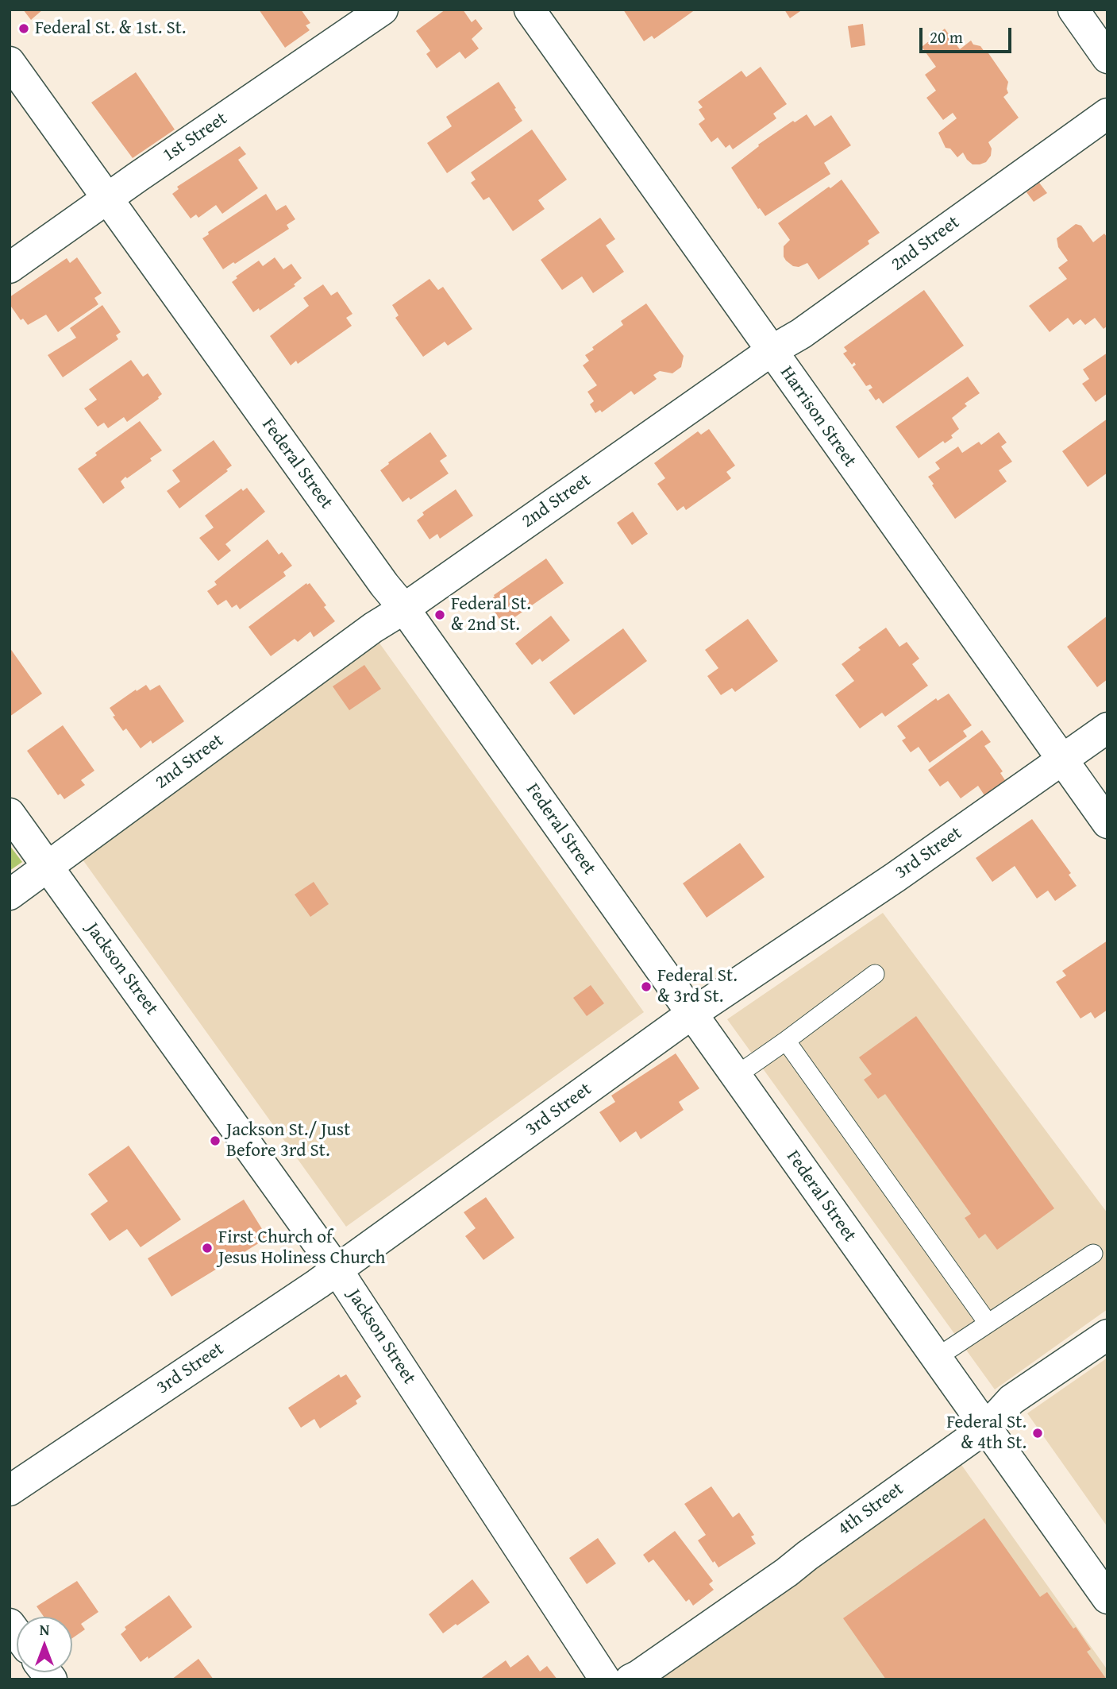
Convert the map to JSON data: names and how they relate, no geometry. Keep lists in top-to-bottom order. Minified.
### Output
{"streets":{"street":["1st Street","2nd Street","Harrison Street","Federal Street","3rd Street","Jackson Street","4th Street"]},"crossings":[["1st Street","Federal Street"],["2nd Street","Harrison Street"],["2nd Street","Federal Street"],["2nd Street","Jackson Street"],["Harrison Street","3rd Street"],["Federal Street","3rd Street"],["Federal Street","4th Street"],["3rd Street","Jackson Street"]],"places":["Federal St. & 1st. St.","Federal St. & 2nd St.","Federal St. & 3rd St.","Jackson St./ Just Before 3rd St.","First Church of Jesus Holiness Church","Federal St. & 4th St."],"scale_bar":"20 m","north":"top"}
